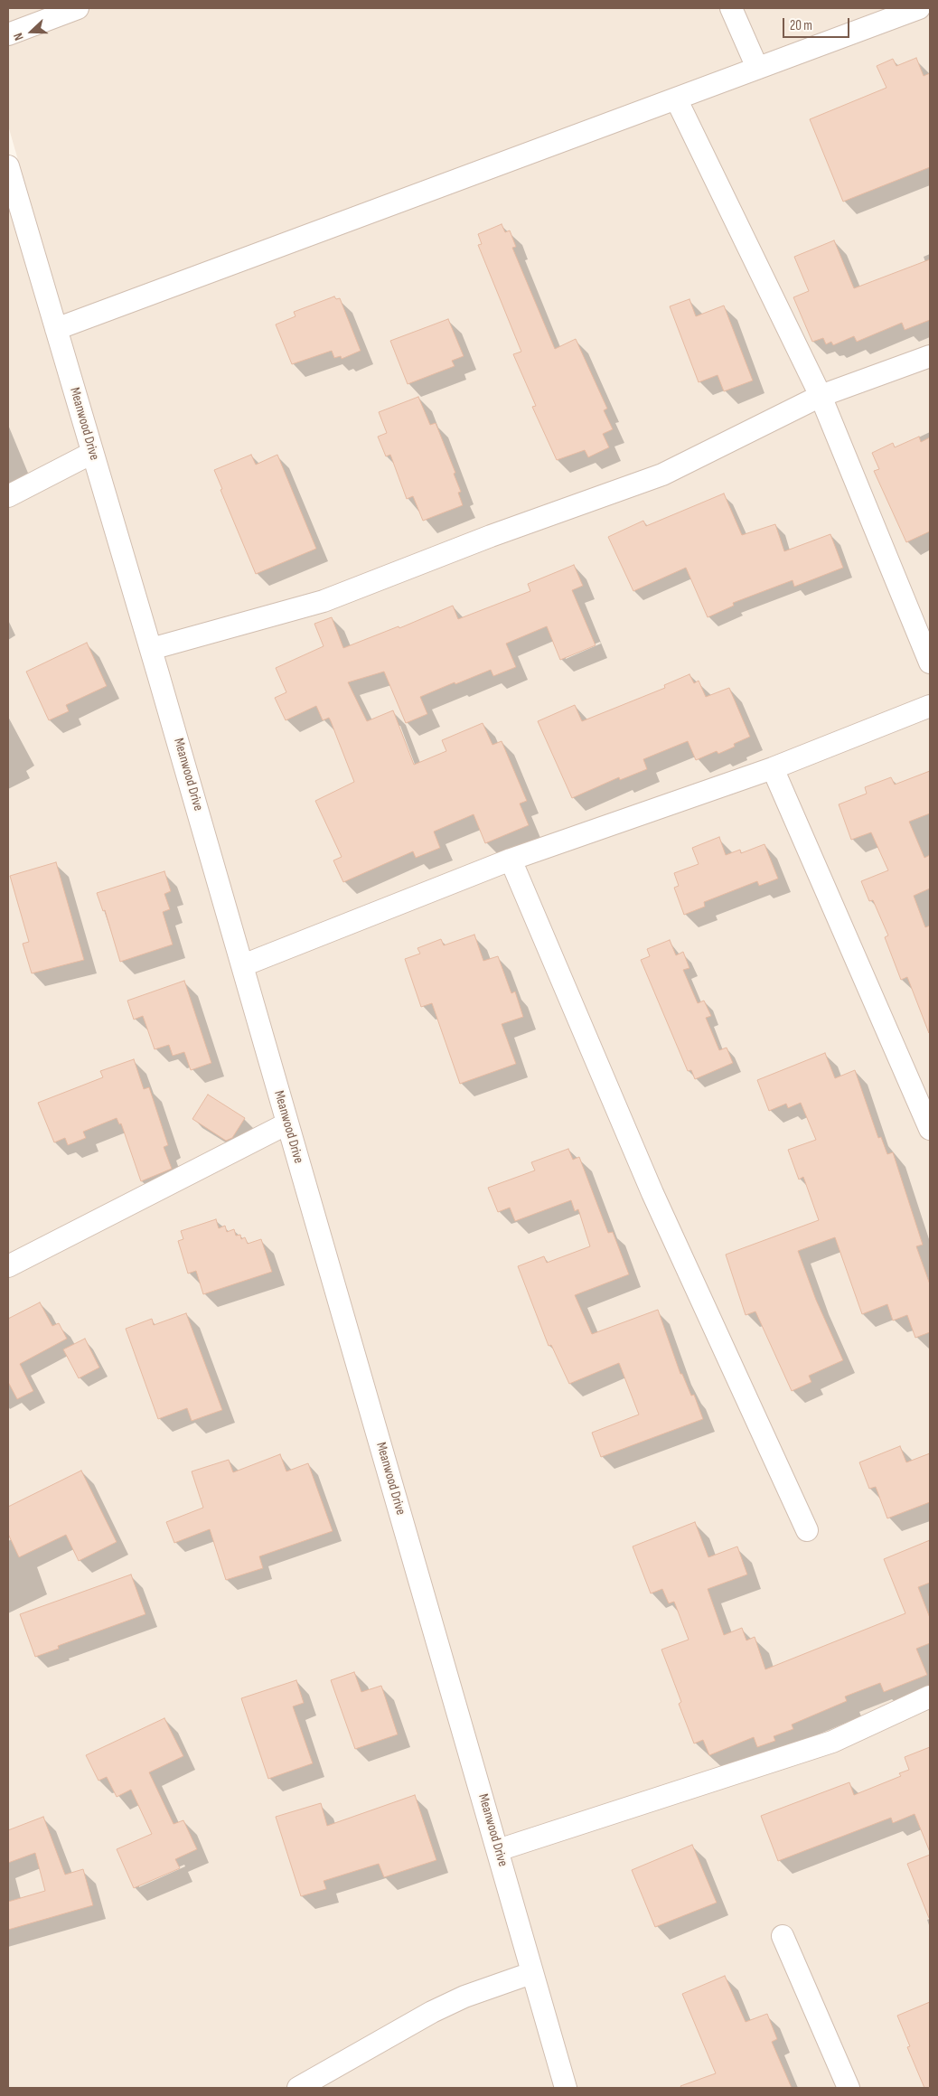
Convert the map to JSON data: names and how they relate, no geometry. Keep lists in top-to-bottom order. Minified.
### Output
{"streets":{"street":["Meanwood Drive"]},"scale_bar":"20 m","north":"left"}
